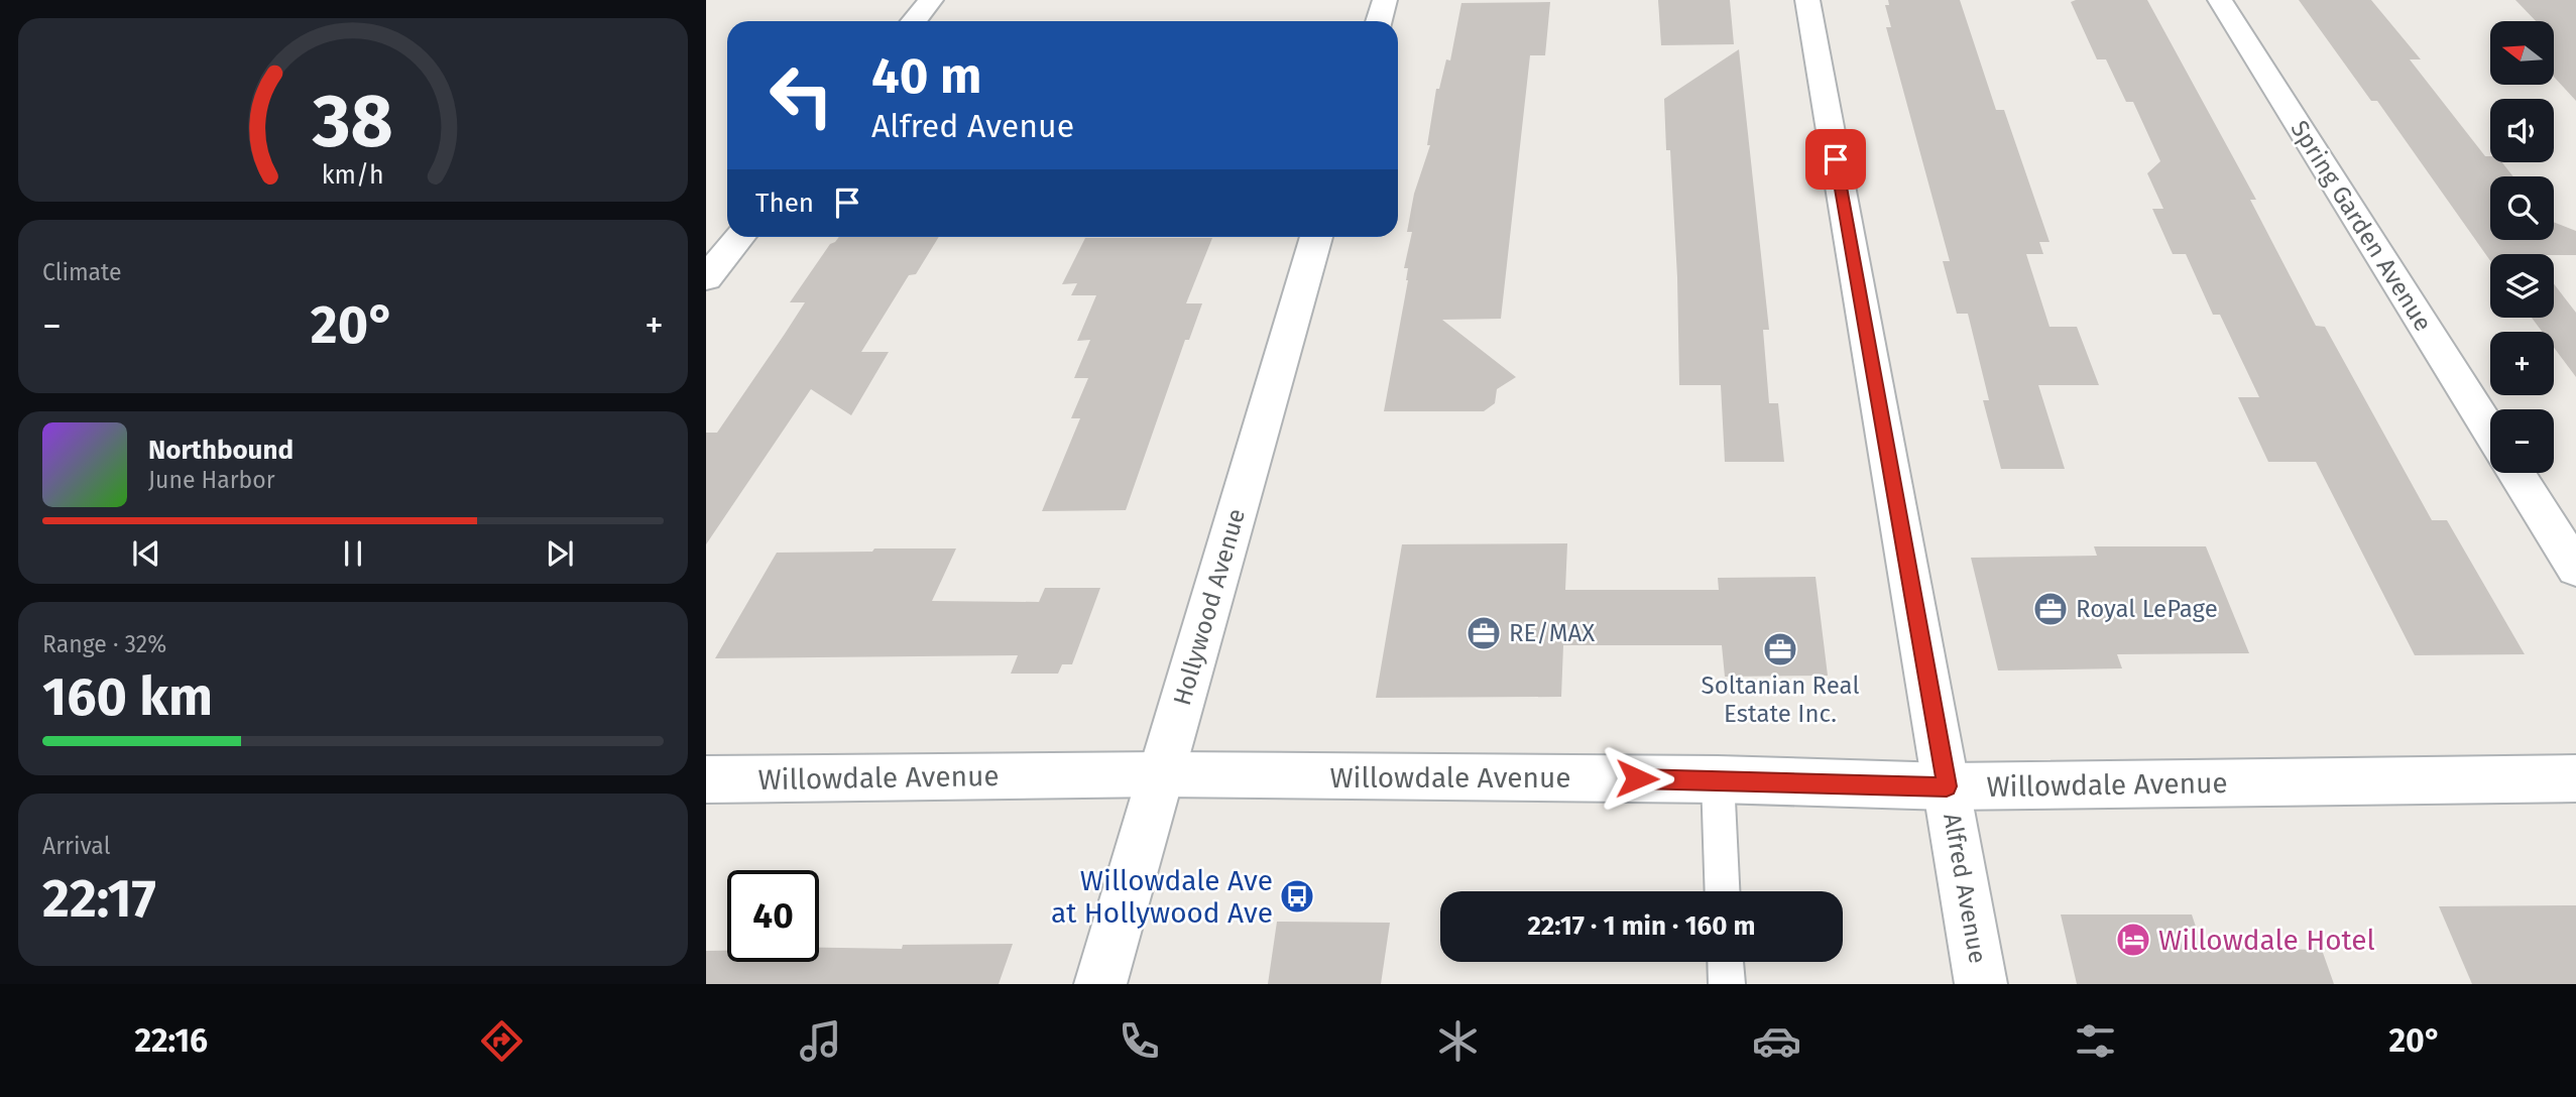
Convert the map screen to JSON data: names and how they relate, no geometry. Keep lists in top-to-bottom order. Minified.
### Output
{"streets":{"street":["Spring Garden Avenue","Hollywood Avenue","Willowdale Avenue","Alfred Avenue"]},"crossings":[["Hollywood Avenue","Willowdale Avenue"],["Willowdale Avenue","Alfred Avenue"]],"places":{"office":["Royal LePage","RE/MAX","Soltanian Real Estate Inc."],"bus stop":["Willowdale Ave at Hollywood Ave"],"hotel":["Willowdale Hotel"]},"north":"left","page":{"map_buttons":["+","−"],"turn":["40 m","Alfred Avenue"],"then":"Then","tile":["Climate",["Range · 32%","160 km"],["Arrival","22:17"]],"heat":["−","20°","+"],"song":["Northbound","June Harbor"],"limit":"40","trip":"22:17 · 1 min · 160 m","tabs":["22:16","20°"],"gauge":["38","km/h"]}}
